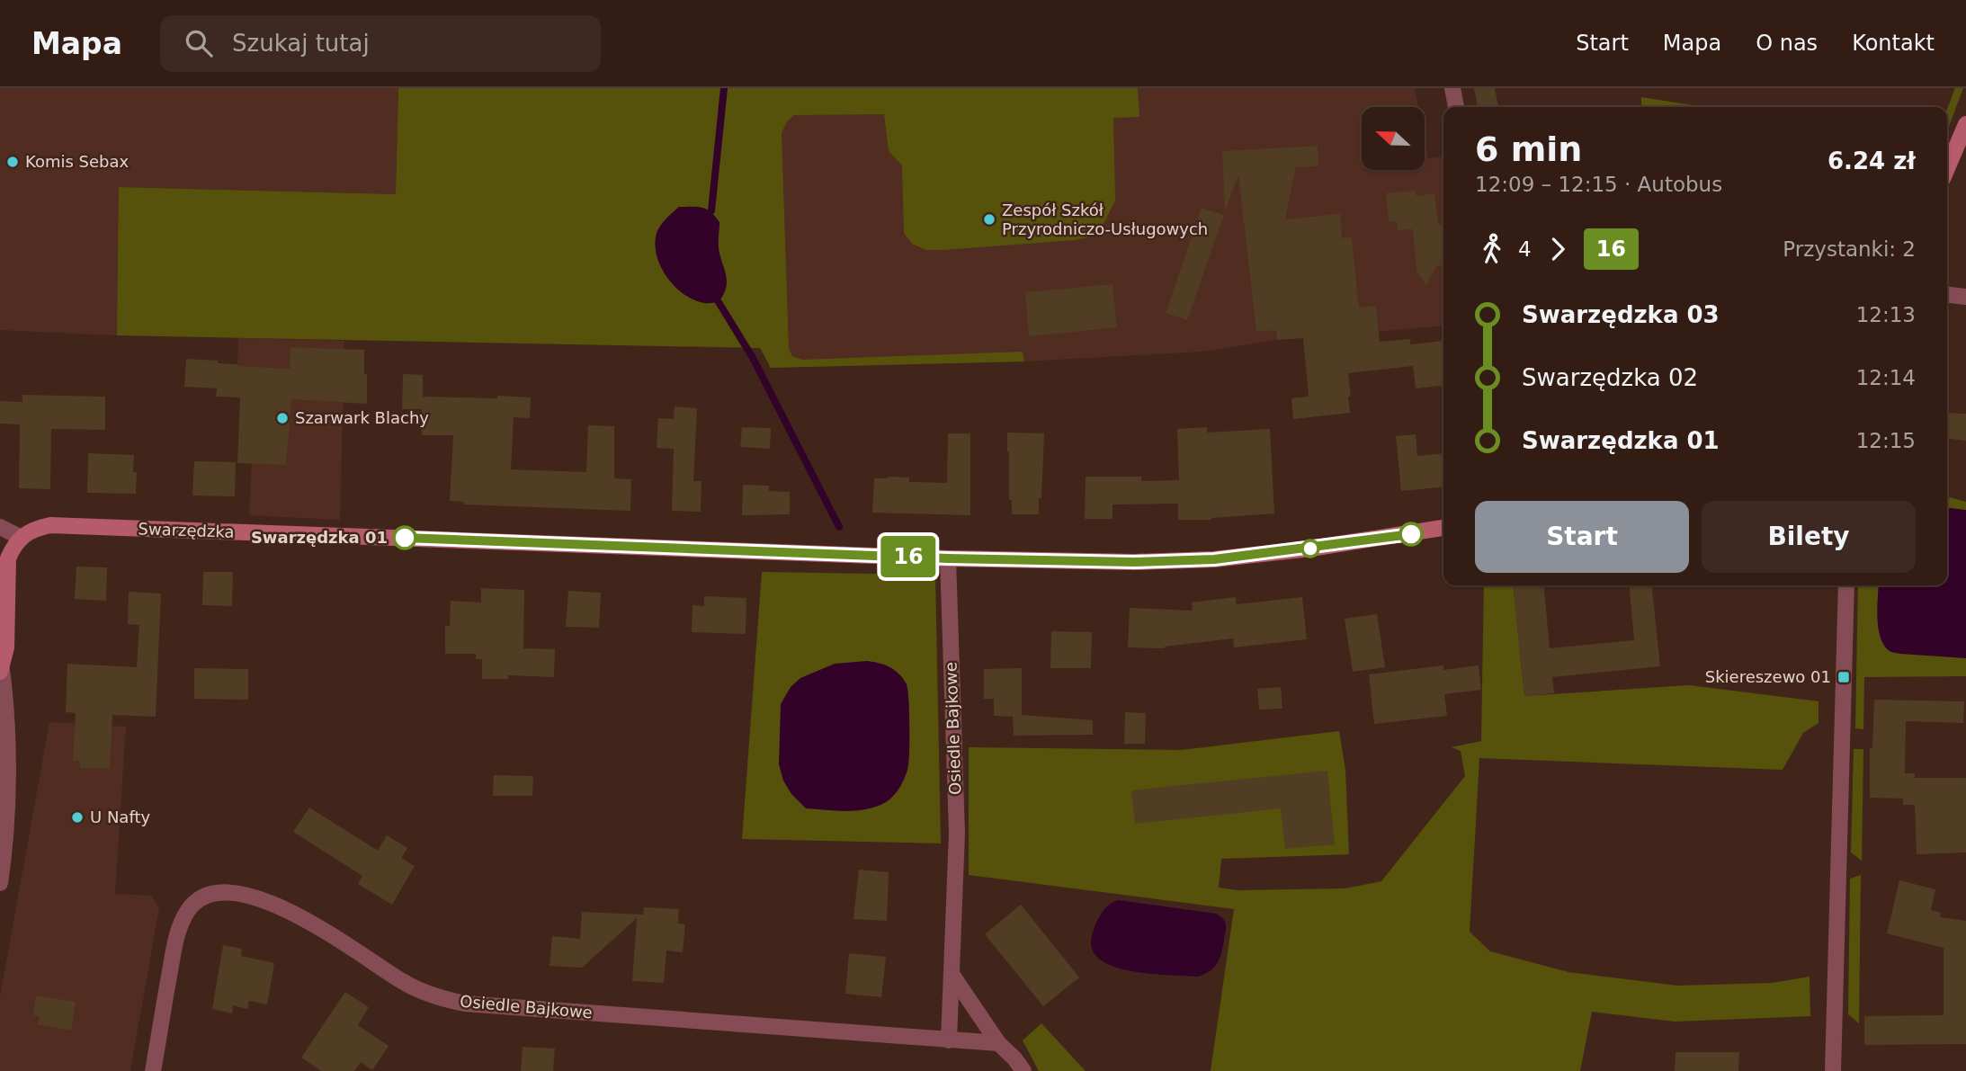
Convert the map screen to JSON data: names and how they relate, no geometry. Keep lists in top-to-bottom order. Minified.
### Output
{"streets":{"street":["Swarzędzka","Osiedle Bajkowe"]},"crossings":[["Swarzędzka","Osiedle Bajkowe"]],"places":{"other":["Komis Sebax","Zespół Szkół Przyrodniczo-Usługowych","Szarwark Blachy","Swarzędzka 01","U Nafty"],"transit":["Skiereszewo 01"]},"lines":["bus line 16"],"north":"left","page":{"header":"Mapa","search":"Szukaj tutaj","nav":["Start","Mapa","O nas","Kontakt"],"on_map":"16","heading":["6 min","12:09 – 12:15 · Autobus","6.24 zł"],"legs":["4","16","Przystanki: 2"],"list":[{"name":"Swarzędzka 03","value":"12:13"},{"name":"Swarzędzka 02","value":"12:14"},{"name":"Swarzędzka 01","value":"12:15"}],"buttons":["Start","Bilety"]}}
